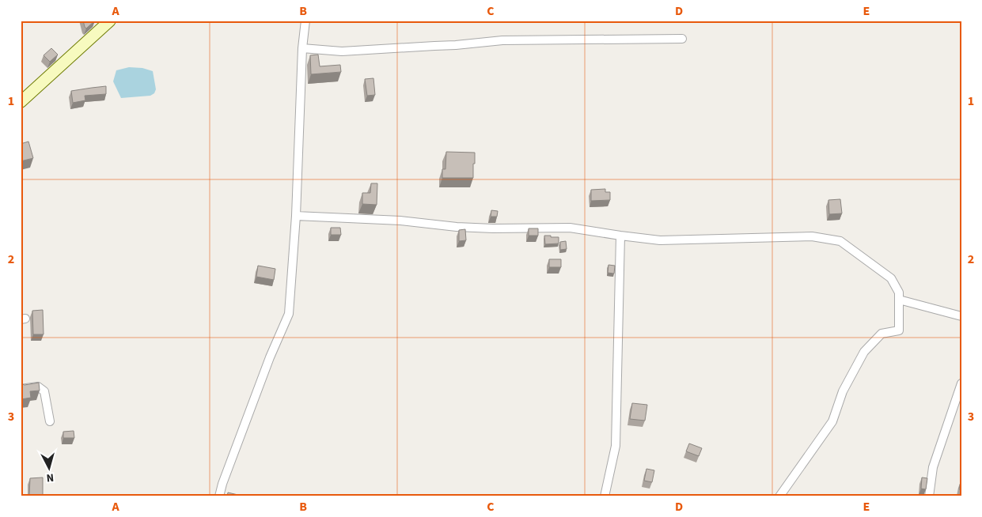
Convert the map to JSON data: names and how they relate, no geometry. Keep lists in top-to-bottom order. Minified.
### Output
{"north":"bottom","grid":{"columns":["A","B","C","D","E"],"rows":["1","2","3"]}}
